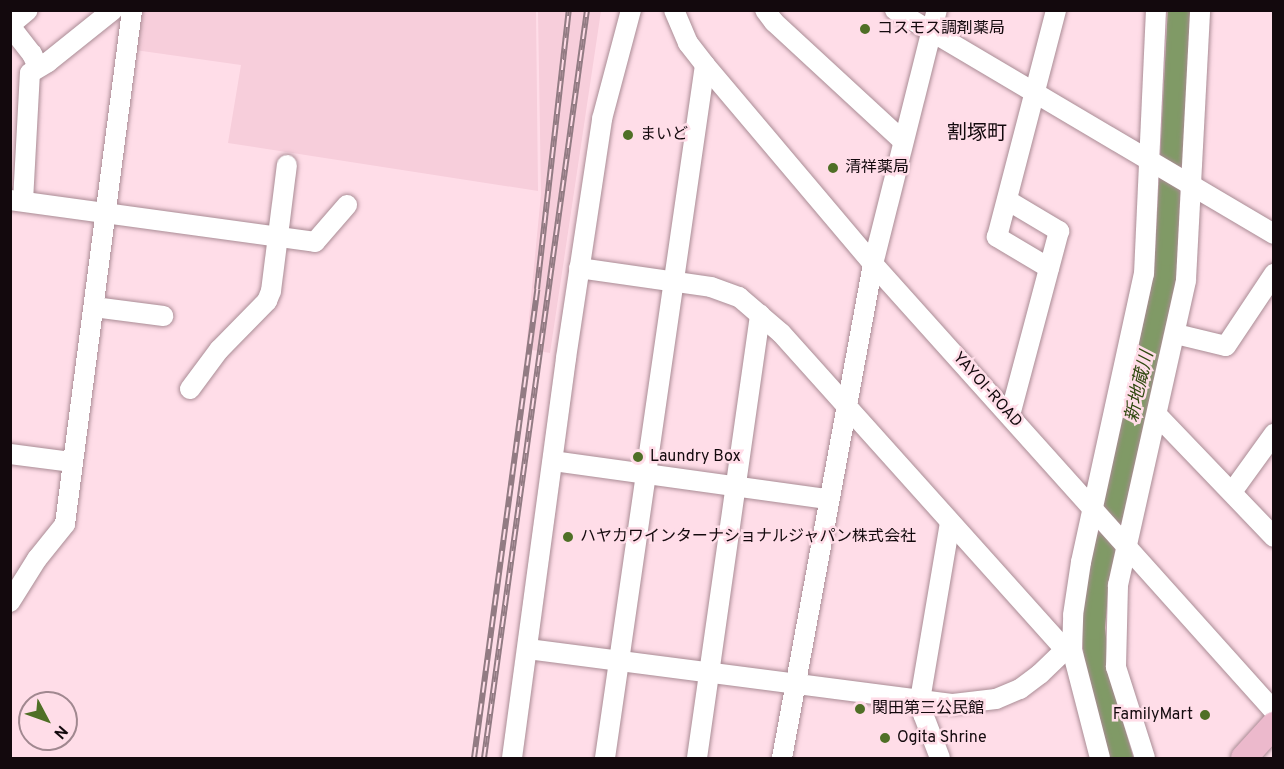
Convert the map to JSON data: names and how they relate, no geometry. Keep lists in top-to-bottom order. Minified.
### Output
{"streets":{"street":["YAYOI-ROAD"]},"districts":["割塚町"],"water":["新地蔵川"],"places":["コスモス調剤薬局","まいど","清祥薬局","Laundry Box","ハヤカワインターナショナルジャパン株式会社","関田第三公民館","FamilyMart","Ogita Shrine"],"north":"bottom right"}
